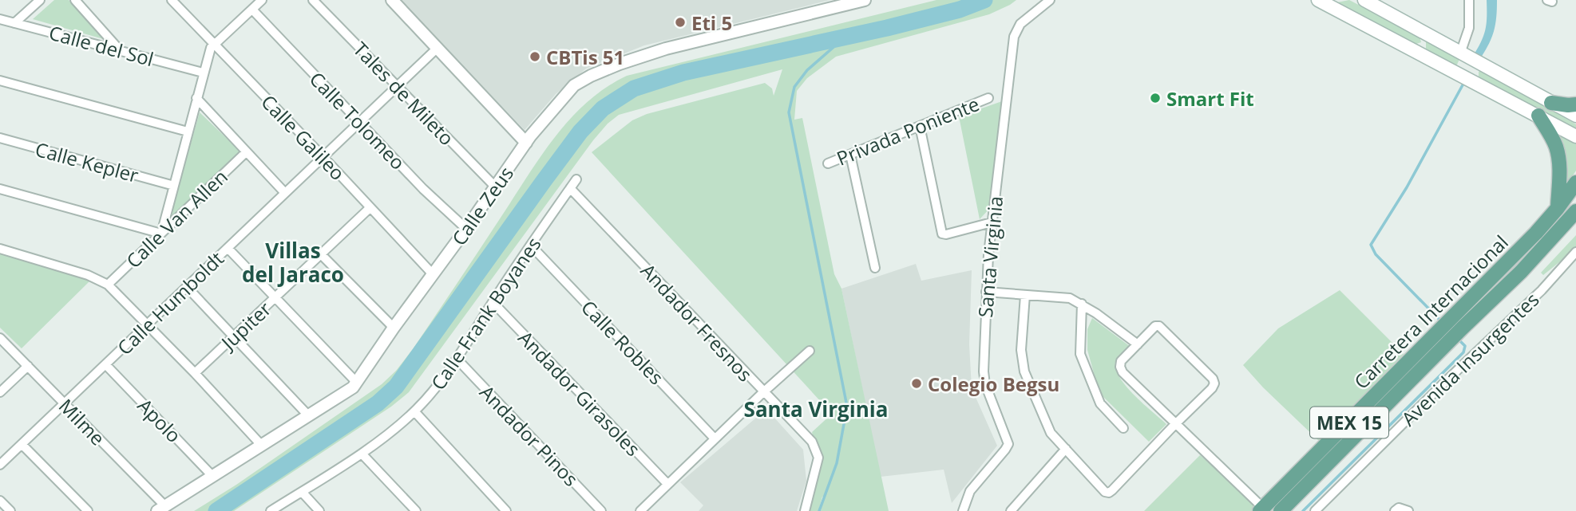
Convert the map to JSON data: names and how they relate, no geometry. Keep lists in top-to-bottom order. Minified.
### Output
{"streets":{"main road":["Carretera Internacional","MEX 15"],"street":["Calle del Sol","Tales de Mileto","Calle Tolomeo","Privada Poniente","Calle Galileo","Calle Kepler","Calle Zeus","Calle Van Allen","Santa Virginia","Calle Humboldt","Calle Frank Boyanes","Andador Fresnos","Jupiter","Calle Robles","Avenida Insurgentes","Andador Girasoles","Apolo","Milme","Andador Pinos"]},"crossings":[["Tales de Mileto","Calle Zeus"],["Tales de Mileto","Calle Humboldt"],["Calle Tolomeo","Calle Zeus"],["Calle Tolomeo","Calle Humboldt"],["Calle Galileo","Calle Zeus"],["Calle Galileo","Calle Humboldt"],["Calle Galileo","Jupiter"],["Calle Zeus","Apolo"],["Calle Zeus","Milme"],["Calle Humboldt","Apolo"],["Calle Humboldt","Milme"],["Calle Frank Boyanes","Andador Fresnos"],["Calle Frank Boyanes","Calle Robles"],["Calle Frank Boyanes","Andador Girasoles"],["Calle Frank Boyanes","Andador Pinos"]],"districts":["Villas del Jaraco","Santa Virginia"],"places":["Eti 5","CBTis 51","Smart Fit","Colegio Begsu"]}
